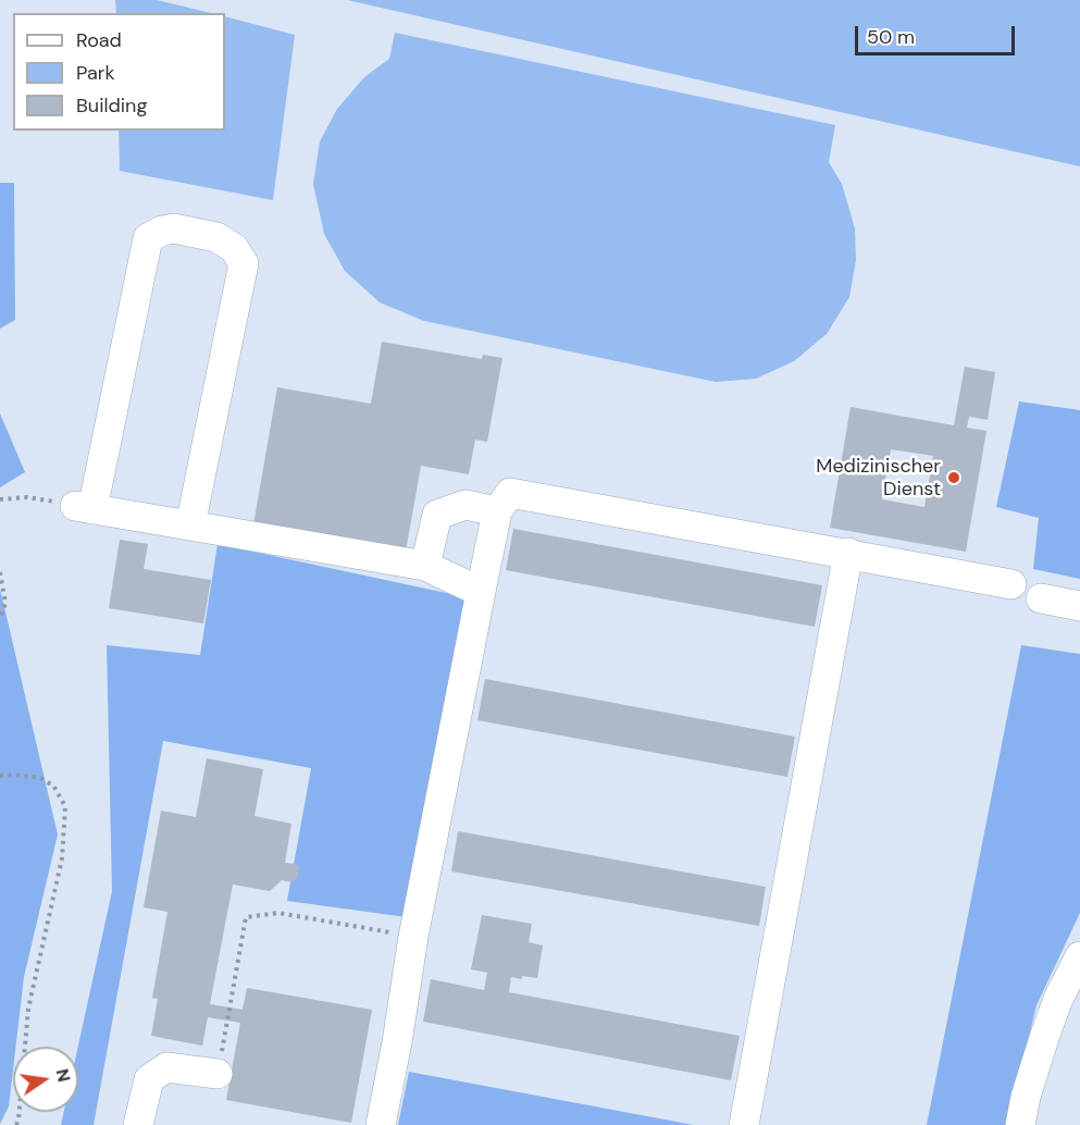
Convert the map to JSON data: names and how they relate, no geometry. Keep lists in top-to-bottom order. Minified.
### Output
{"places":["Medizinischer Dienst"],"legend":["Road","Park","Building"],"scale_bar":"50 m","north":"right"}
